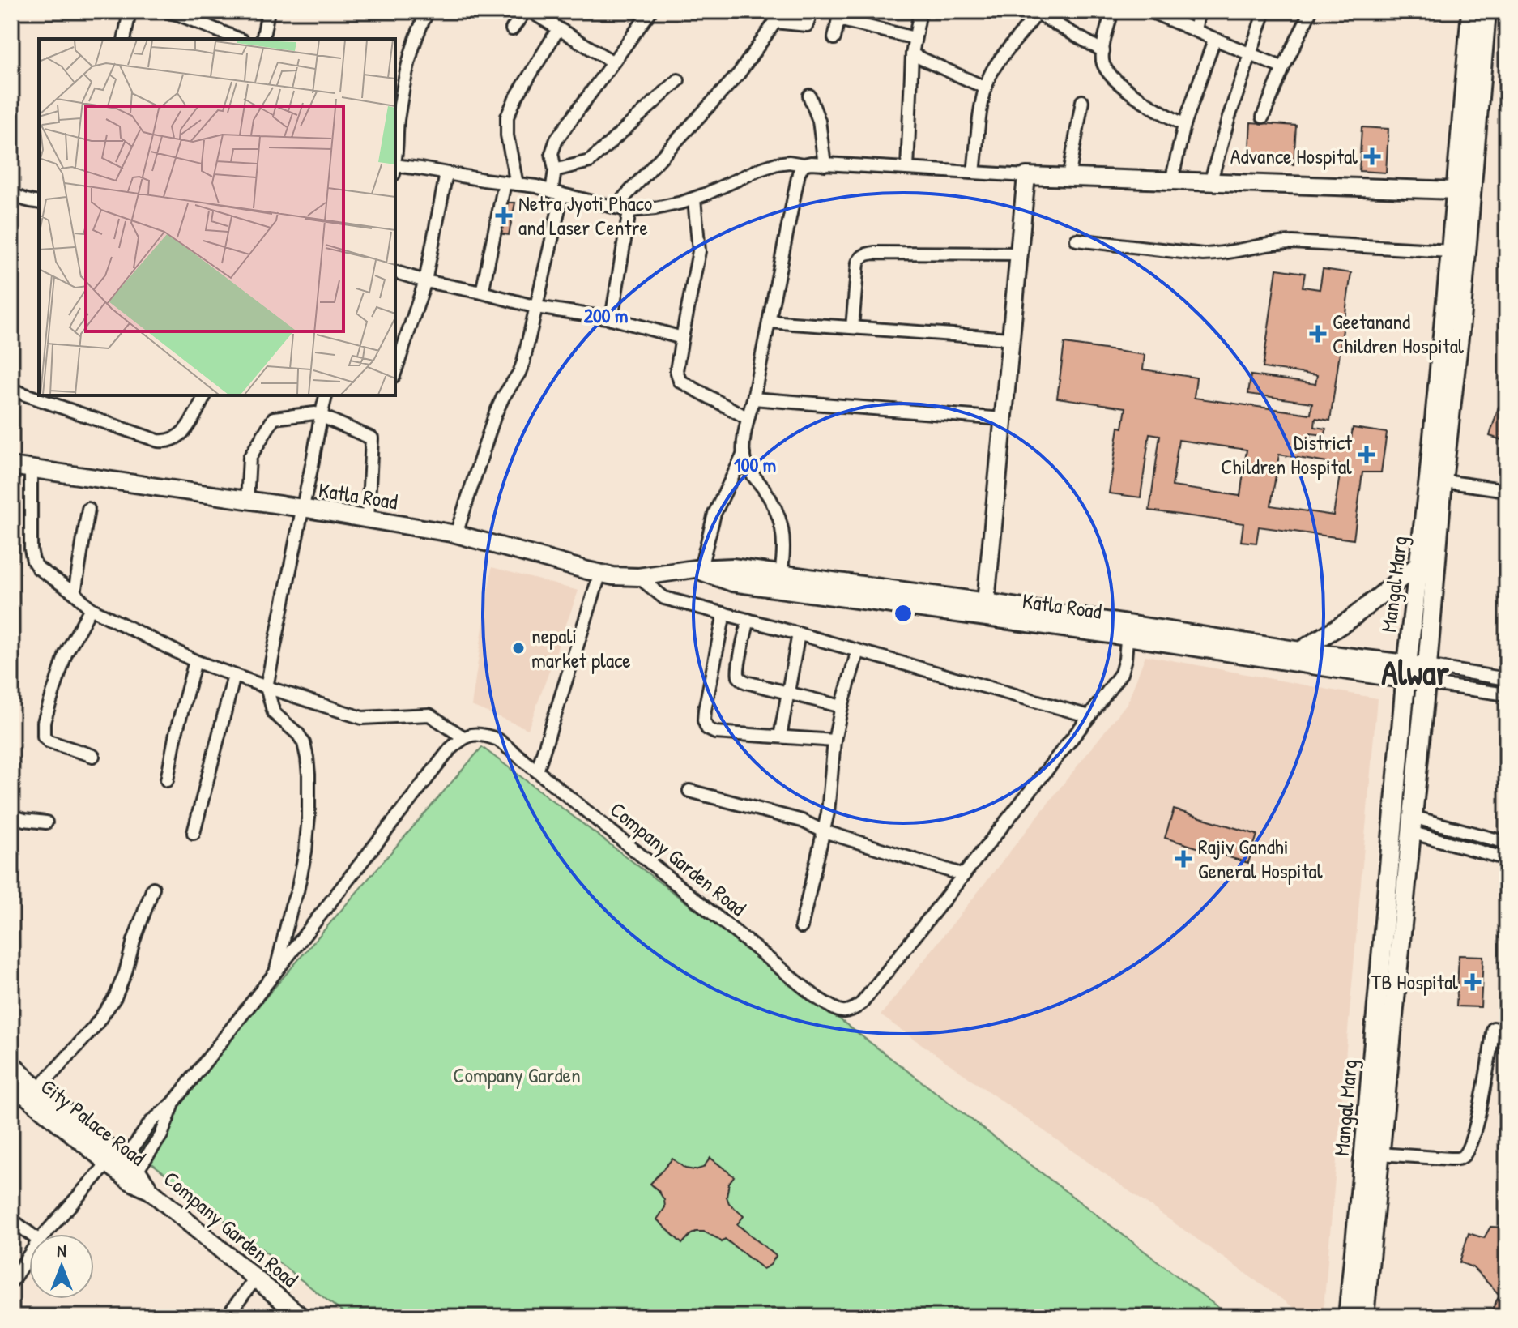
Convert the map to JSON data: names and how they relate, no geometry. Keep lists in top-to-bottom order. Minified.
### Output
{"streets":{"main road":["Mangal Marg"],"street":["Katla Road","Company Garden Road","City Palace Road"]},"crossings":[["Katla Road","Mangal Marg"],["Katla Road","Company Garden Road"],["Company Garden Road","City Palace Road"]],"districts":["Alwar"],"parks":["Company Garden"],"places":{"health":["Advance Hospital","Netra Jyoti Phaco and Laser Centre","Geetanand Children Hospital","District Children Hospital","Rajiv Gandhi General Hospital","TB Hospital"],"other":["nepali market place"]},"north":"top","rings":["200 m","100 m"]}
